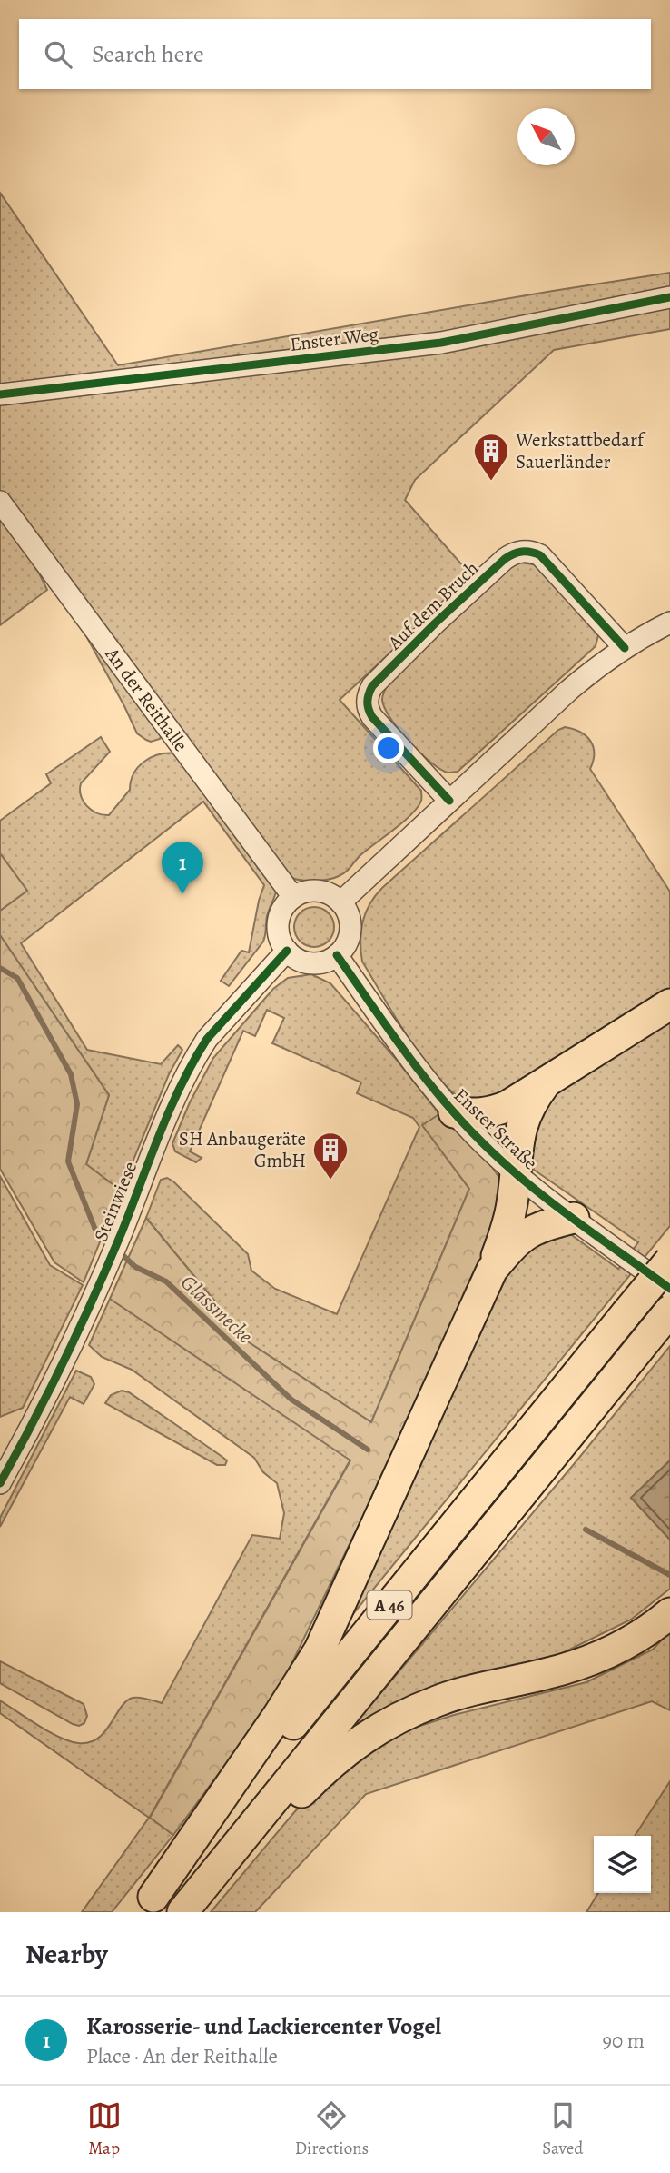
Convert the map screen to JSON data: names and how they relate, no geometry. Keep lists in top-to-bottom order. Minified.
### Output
{"streets":{"highway":["A 46"],"street":["Enster Weg","Auf dem Bruch","An der Reithalle","Enster Straße","Steinwiese"]},"crossings":[["An der Reithalle","Enster Straße"],["An der Reithalle","Steinwiese"],["Enster Straße","Steinwiese"]],"water":["Glassmecke"],"places":{"building":["Werkstattbedarf Sauerländer","SH Anbaugeräte GmbH"]},"north":"top left","page":{"search":"Search here","pins":"1","heading":"Nearby","list":[{"mark":"1","name":"Karosserie- und Lackiercenter Vogel","note":"Place · An der Reithalle","value":"90 m"}],"nav":["Map","Directions","Saved"]}}
